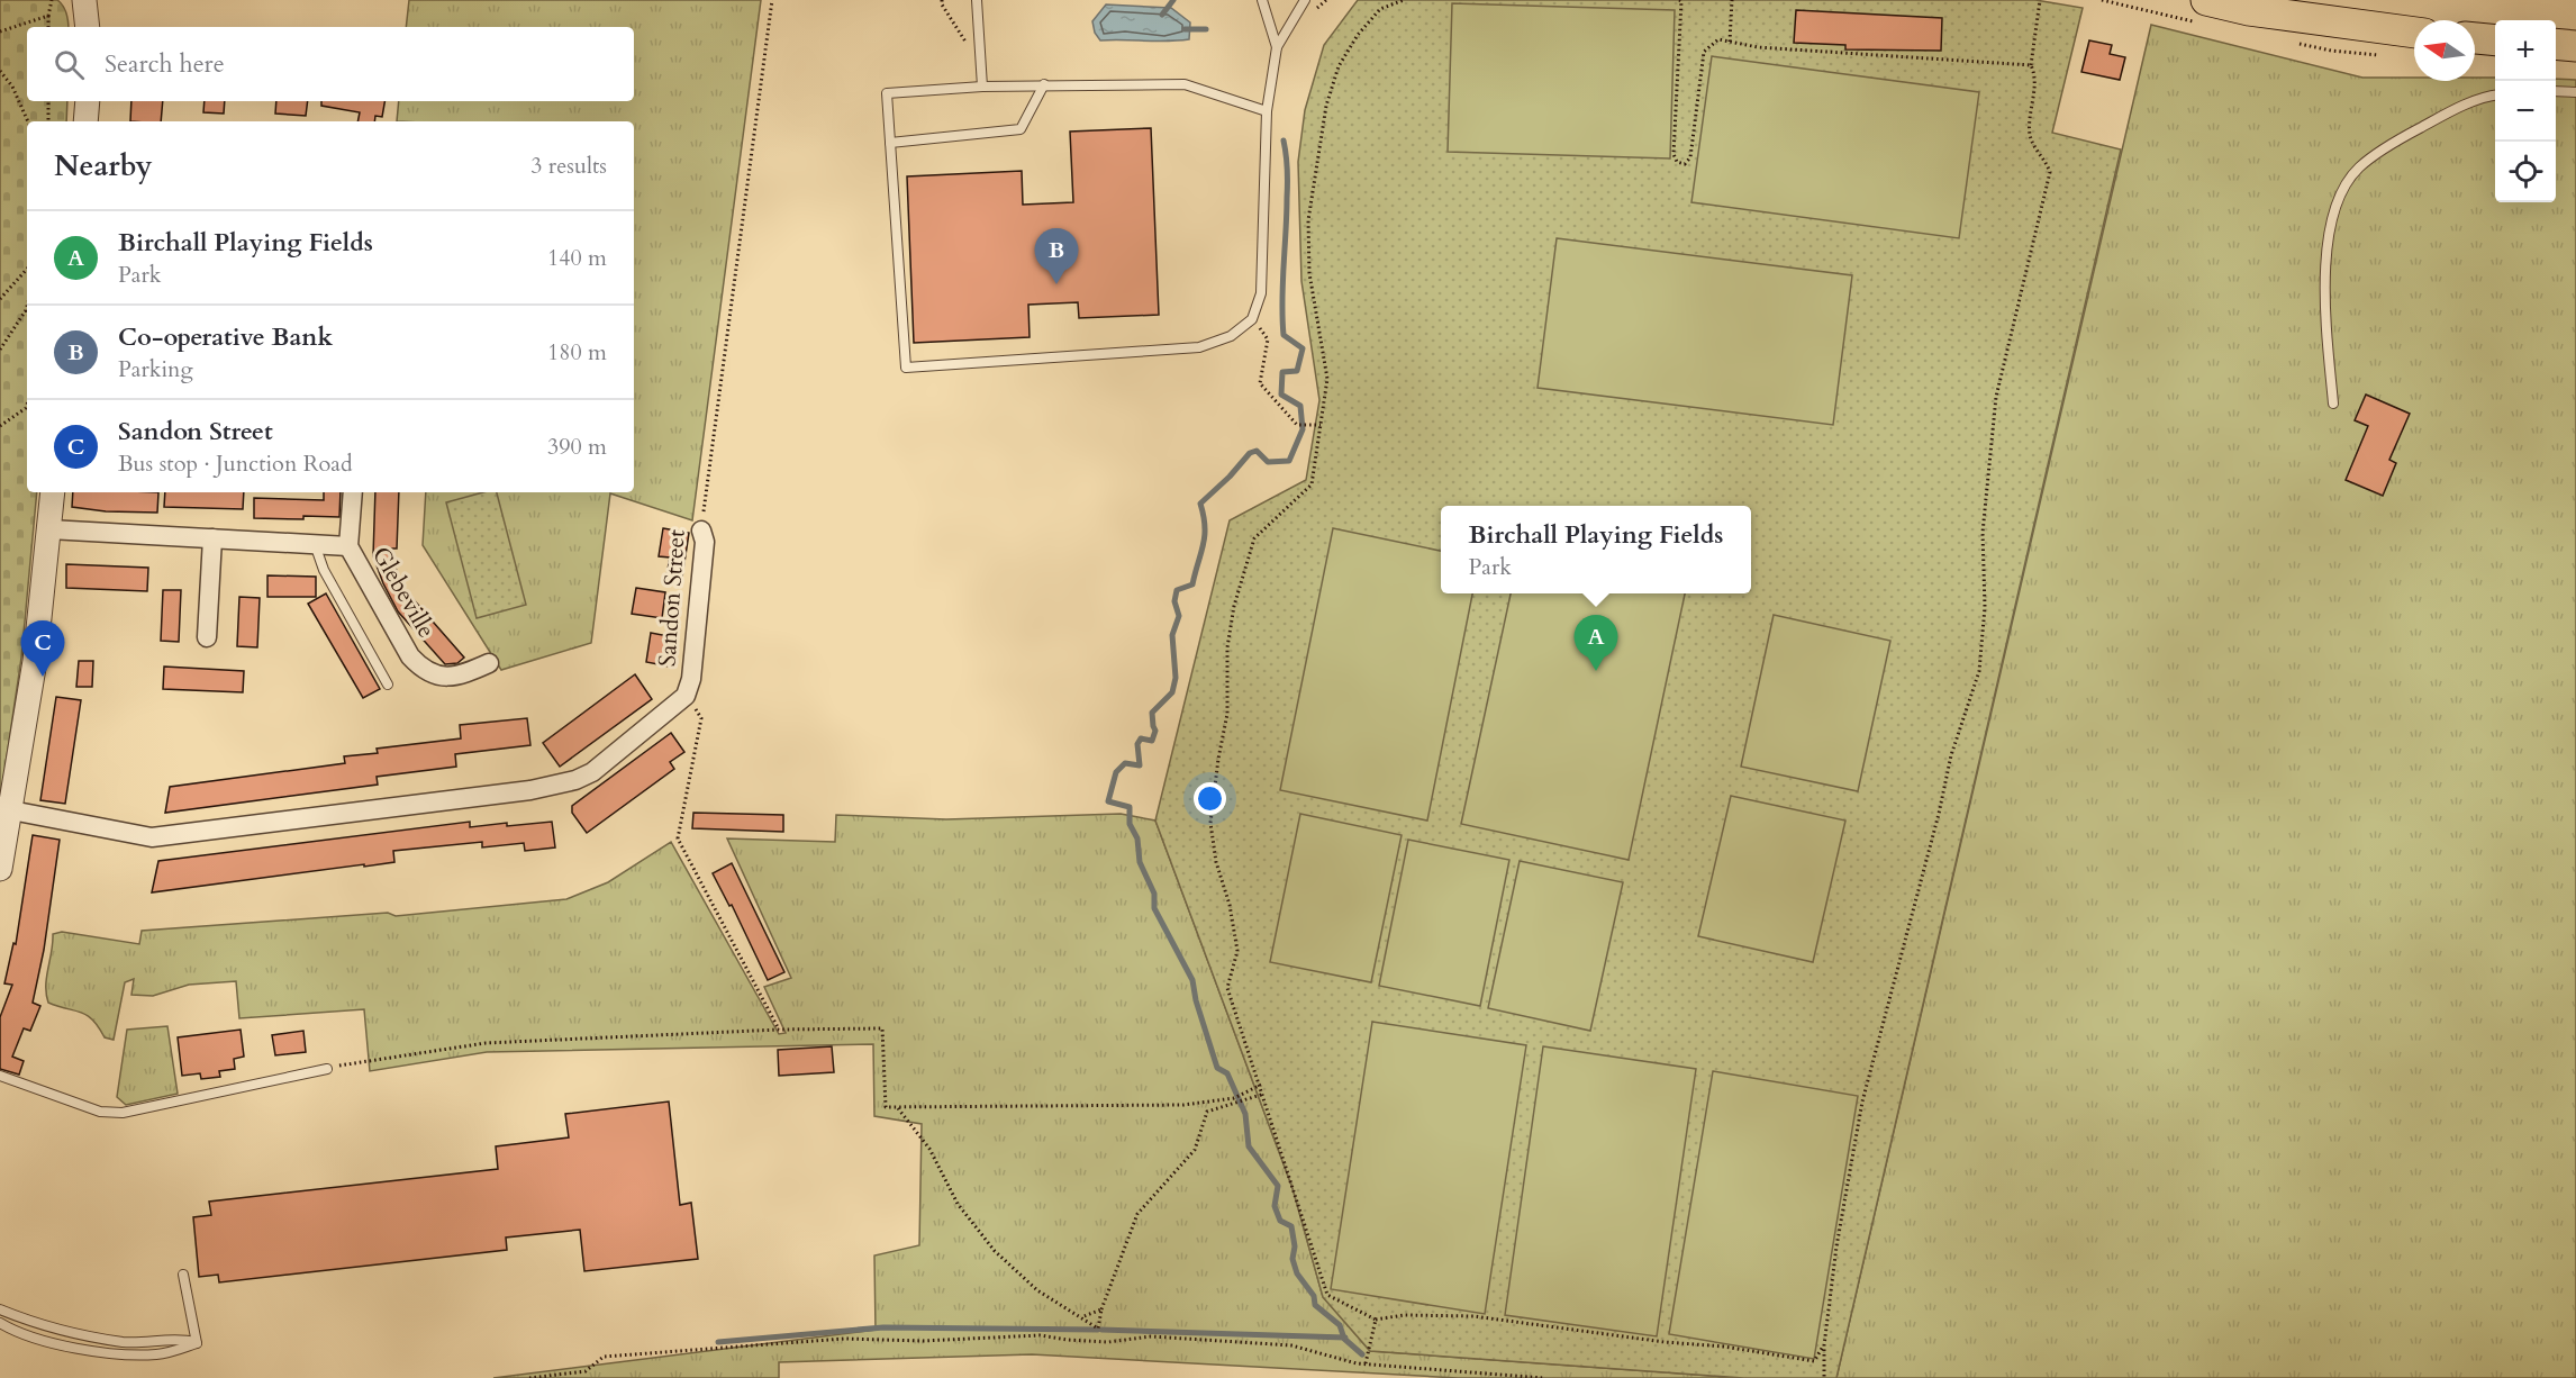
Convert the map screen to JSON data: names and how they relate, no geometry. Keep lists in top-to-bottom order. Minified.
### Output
{"streets":{"street":["Glebeville","Sandon Street"]},"north":"left","page":{"map_buttons":["+","−"],"search":"Search here","heading":["Nearby","3 results"],"list":[{"mark":"A","name":"Birchall Playing Fields","note":"Park","value":"140 m"},{"mark":"B","name":"Co-operative Bank","note":"Parking","value":"180 m"},{"mark":"C","name":"Sandon Street","note":"Bus stop · Junction Road","value":"390 m"}],"pins":["B","A","C"],"popup":["Birchall Playing Fields","Park"]}}
